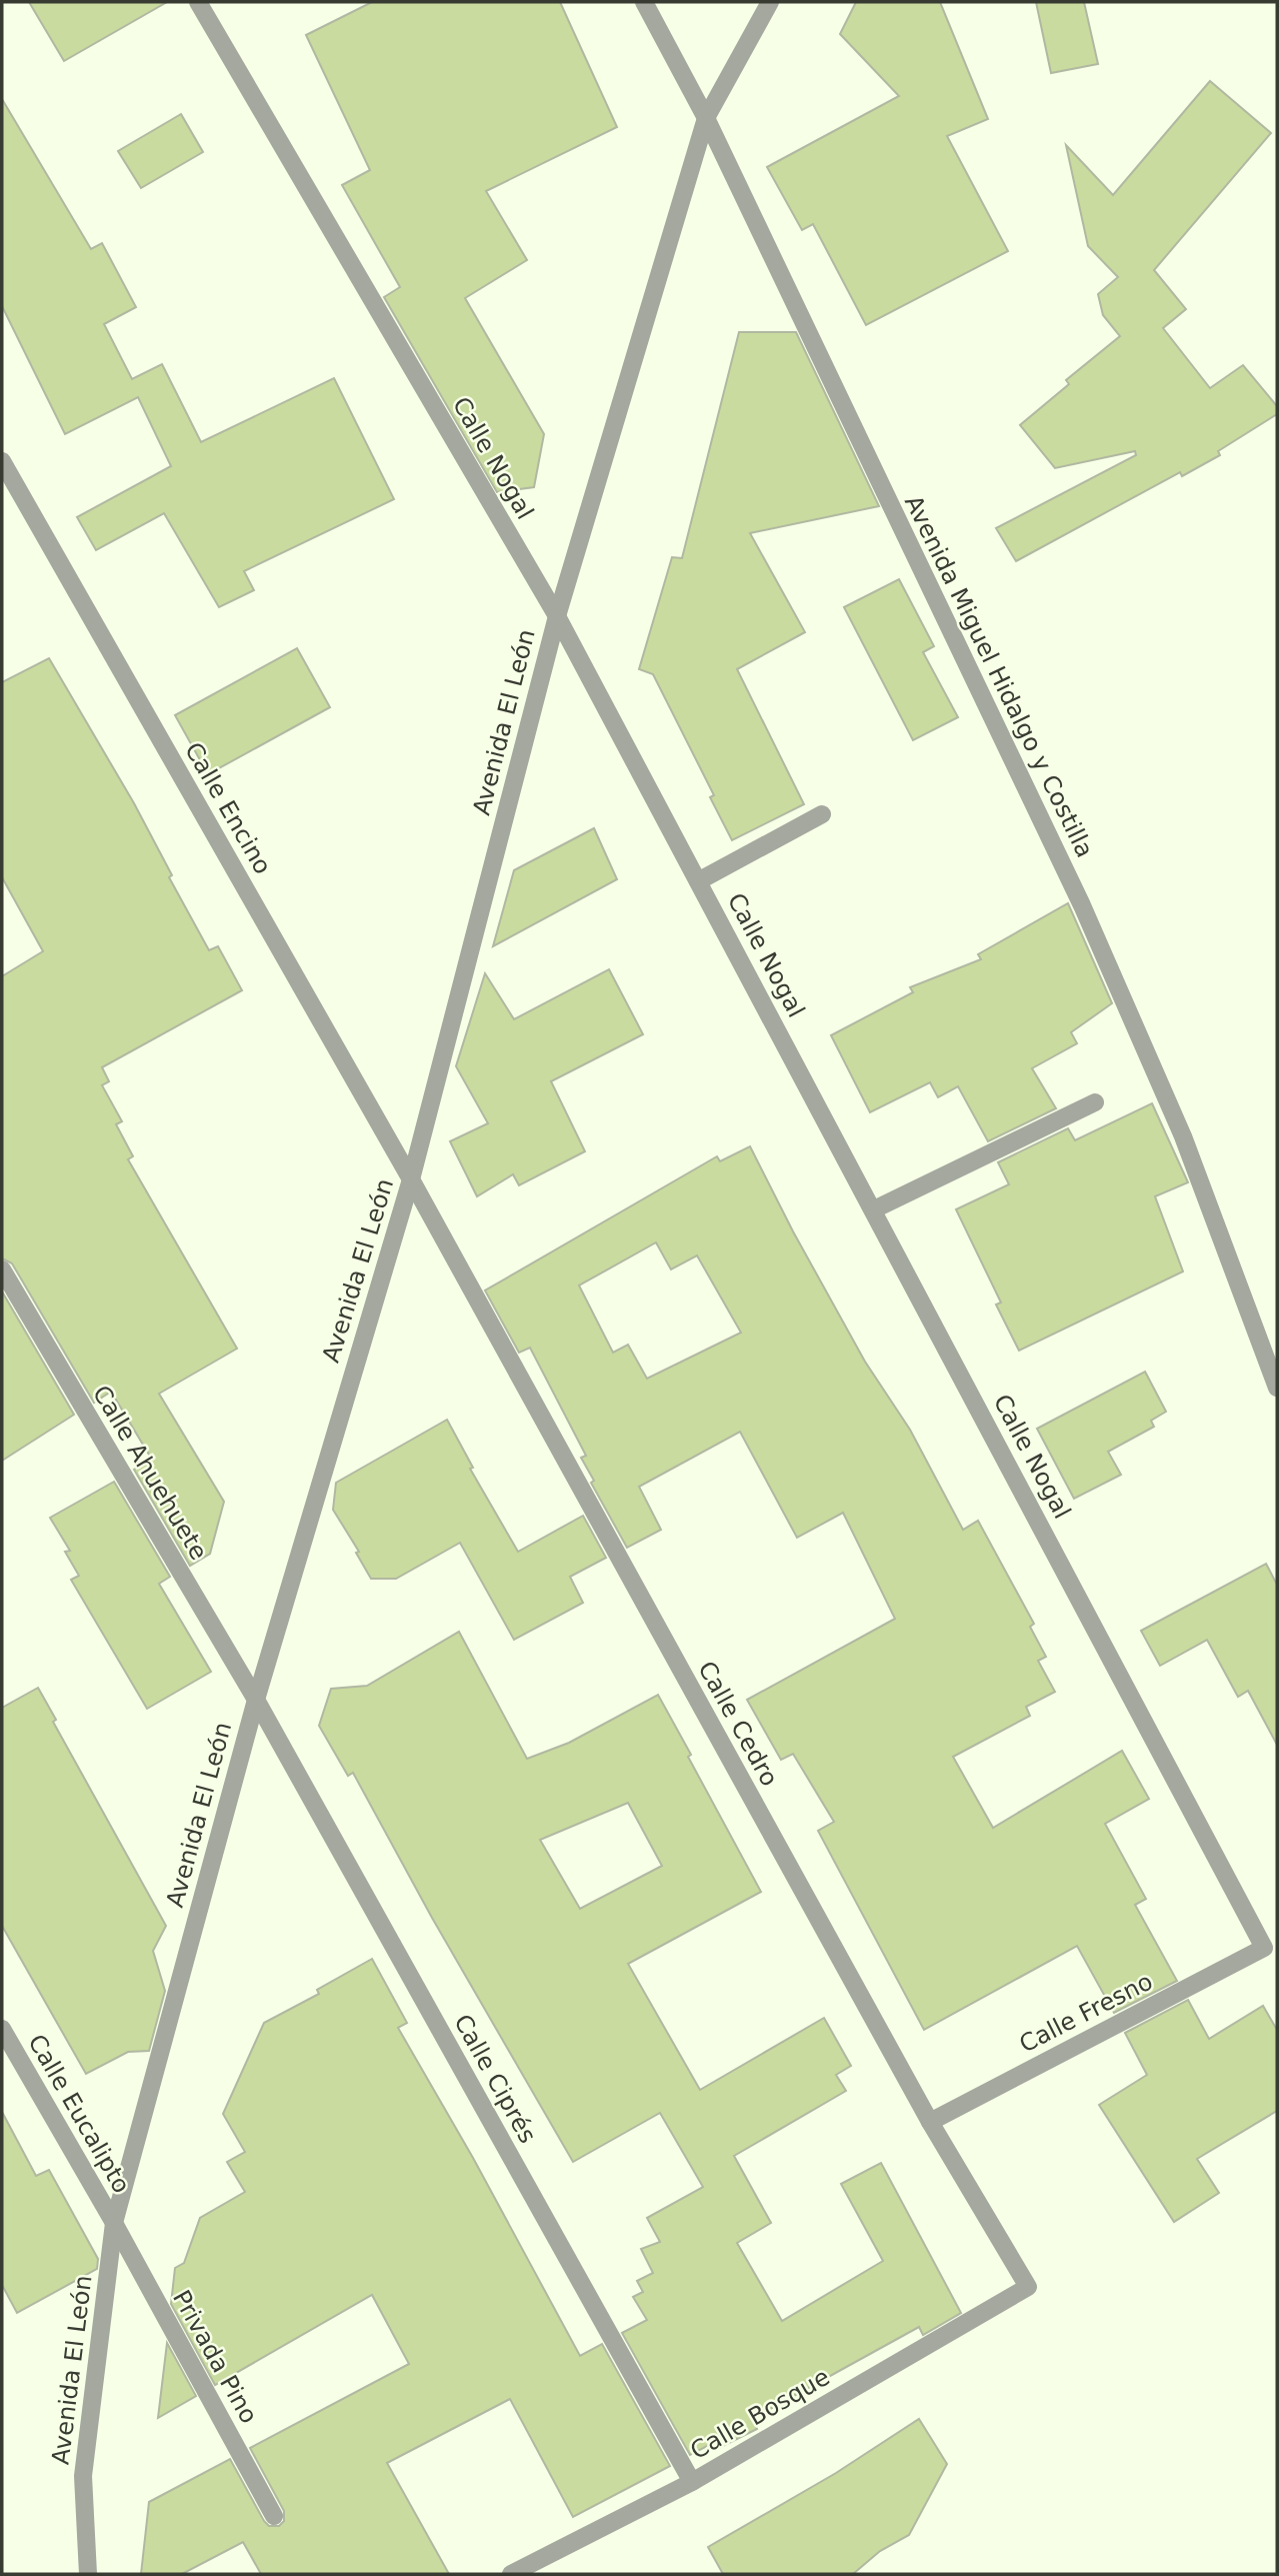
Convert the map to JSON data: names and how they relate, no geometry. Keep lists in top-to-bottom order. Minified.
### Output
{"streets":{"street":["Calle Nogal","Avenida Miguel Hidalgo y Costilla","Avenida El León","Calle Encino","Calle Ahuehuete","Calle Cedro","Calle Fresno","Calle Ciprés","Calle Eucalipto","Privada Pino","Calle Bosque"]},"crossings":[["Calle Nogal","Avenida El León"],["Calle Nogal","Calle Fresno"],["Avenida Miguel Hidalgo y Costilla","Avenida El León"],["Avenida El León","Calle Encino"],["Avenida El León","Calle Ahuehuete"],["Avenida El León","Calle Cedro"],["Avenida El León","Calle Ciprés"],["Avenida El León","Calle Eucalipto"],["Avenida El León","Privada Pino"],["Calle Encino","Calle Cedro"],["Calle Ahuehuete","Calle Ciprés"],["Calle Cedro","Calle Fresno"],["Calle Cedro","Calle Bosque"],["Calle Ciprés","Calle Bosque"],["Calle Eucalipto","Privada Pino"]]}
